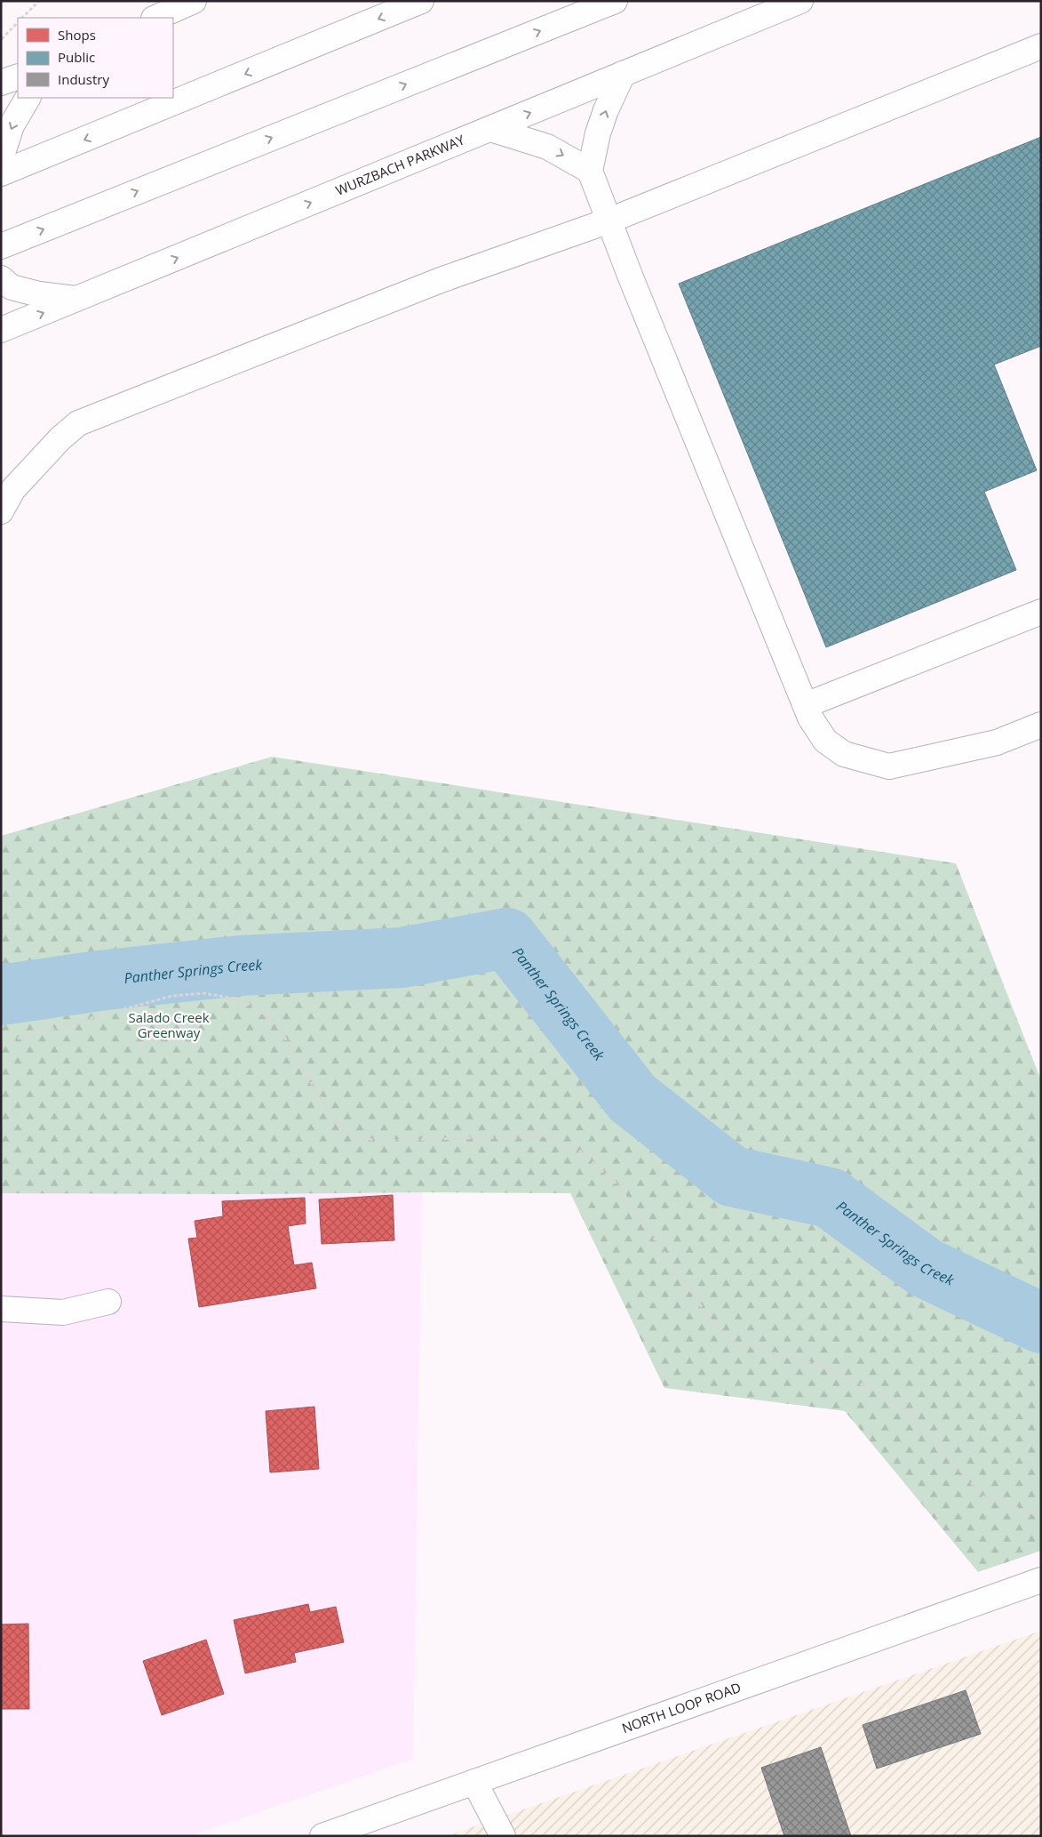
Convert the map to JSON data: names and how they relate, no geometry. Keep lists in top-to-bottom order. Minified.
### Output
{"streets":{"main road":["WURZBACH PARKWAY","NORTH LOOP ROAD"]},"water":["Panther Springs Creek"],"parks":["Salado Creek Greenway"],"legend":["Shops","Public","Industry"]}
